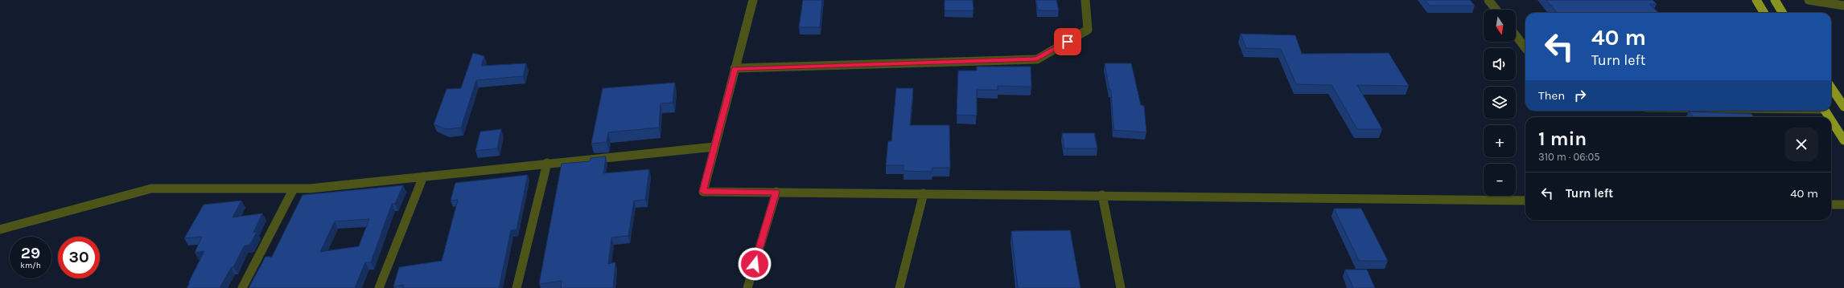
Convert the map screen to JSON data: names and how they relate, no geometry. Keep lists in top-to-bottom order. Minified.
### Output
{"north":"bottom","page":{"map_buttons":["+","−"],"turn":["40 m","Turn left"],"then":"Then","heading":["1 min","310 m · 06:05"],"list":[{"name":"Turn left","value":"40 m"}],"speed":"29 km/h","limit":"30"}}
